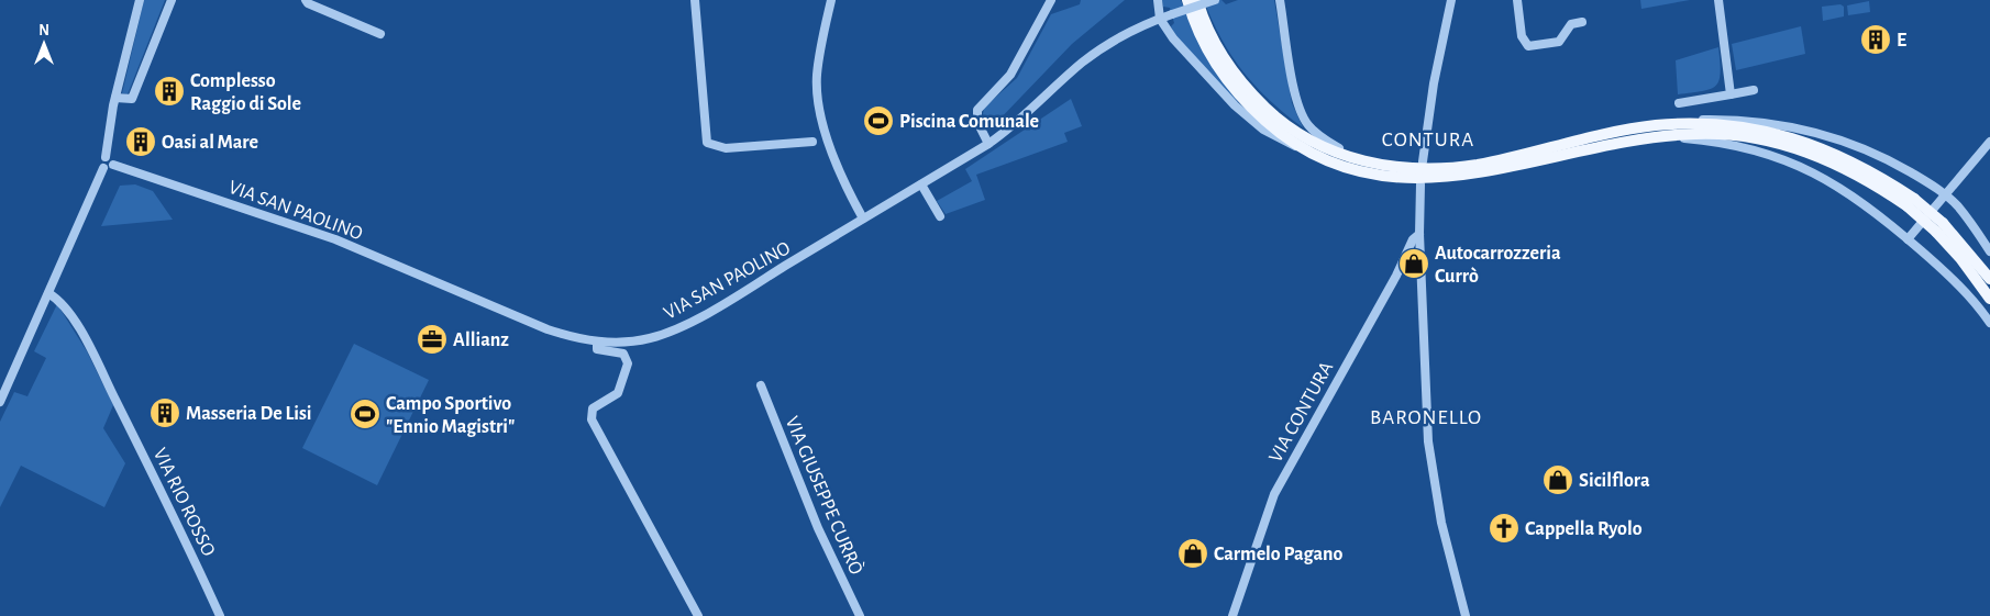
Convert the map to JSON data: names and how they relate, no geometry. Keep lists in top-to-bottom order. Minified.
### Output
{"streets":{"street":["VIA SAN PAOLINO","VIA CONTURA","VIA GIUSEPPE CURRÒ","VIA RIO ROSSO"]},"districts":["CONTURA","BARONELLO"],"places":{"building":["E","Complesso Raggio di Sole","Oasi al Mare","Masseria De Lisi"],"sports":["Piscina Comunale","Campo Sportivo \"Ennio Magistri\""],"shop":["Autocarrozzeria Currò","Sicilflora","Carmelo Pagano"],"office":["Allianz"],"church":["Cappella Ryolo"]},"north":"top"}
